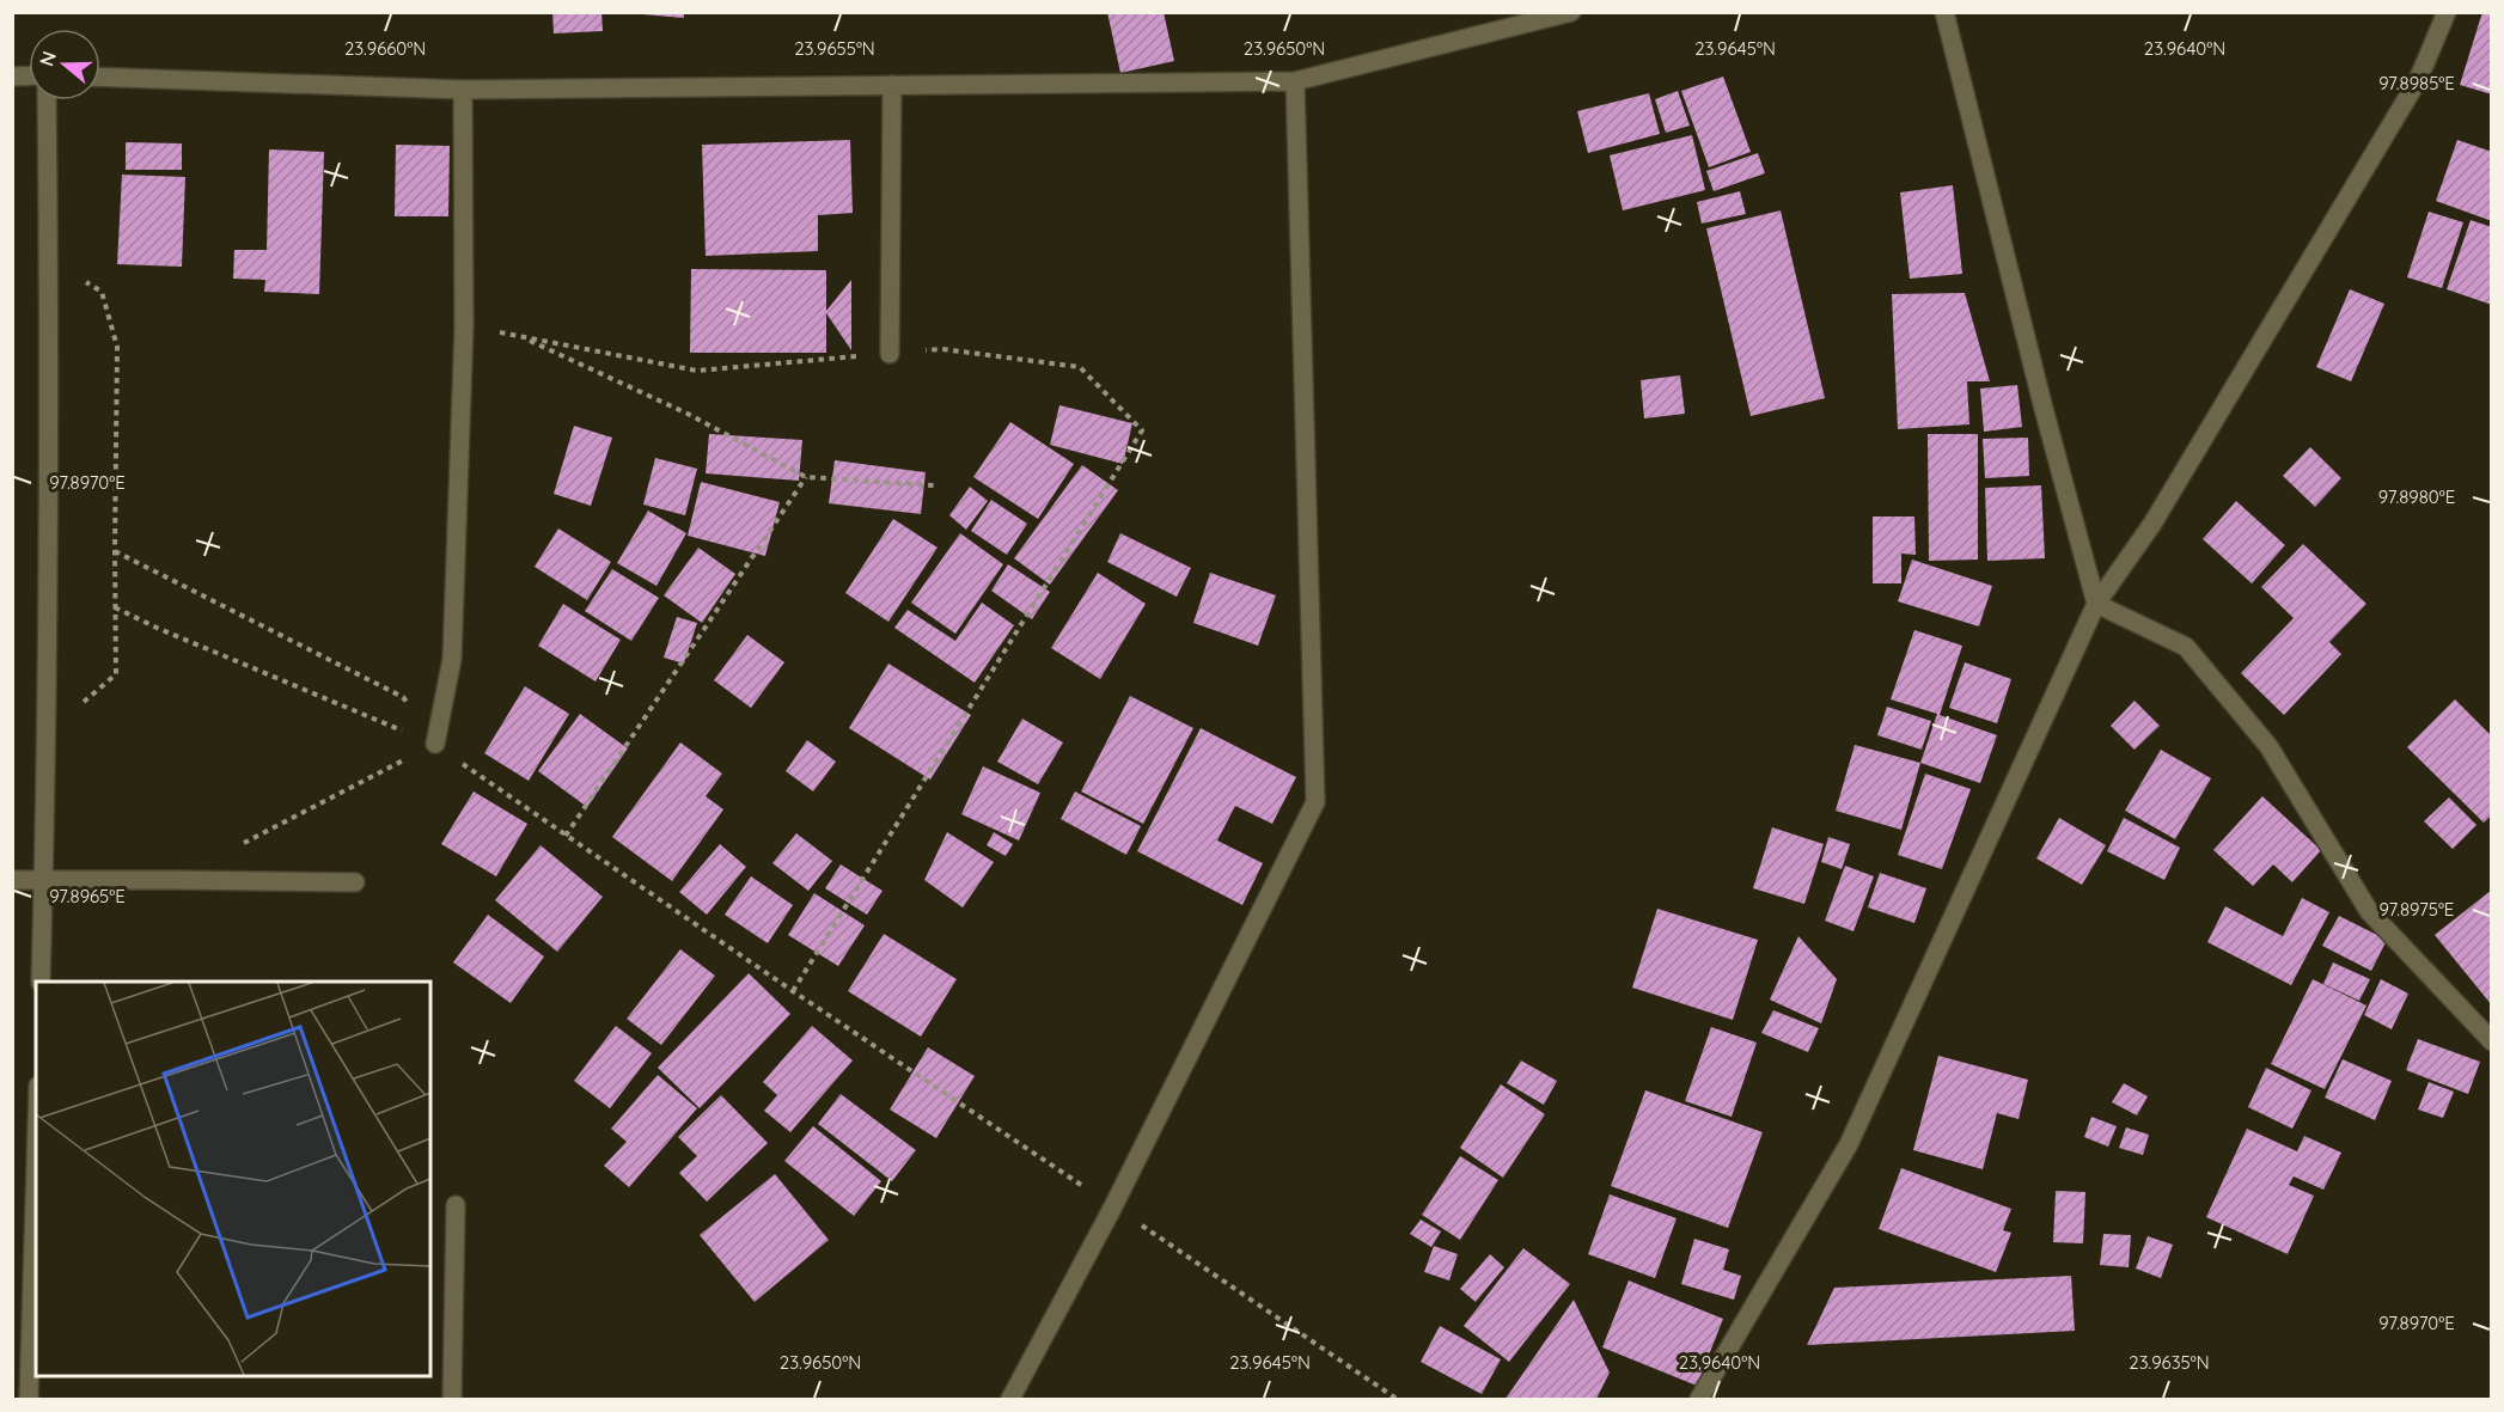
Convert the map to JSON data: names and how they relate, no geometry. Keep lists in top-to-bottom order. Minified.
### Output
{"north":"left","coordinates":["23.9660°N","23.9655°N","23.9650°N","23.9645°N","23.9640°N","97.8985°E","97.8970°E","97.8980°E","97.8965°E","97.8975°E","23.9635°N"]}
